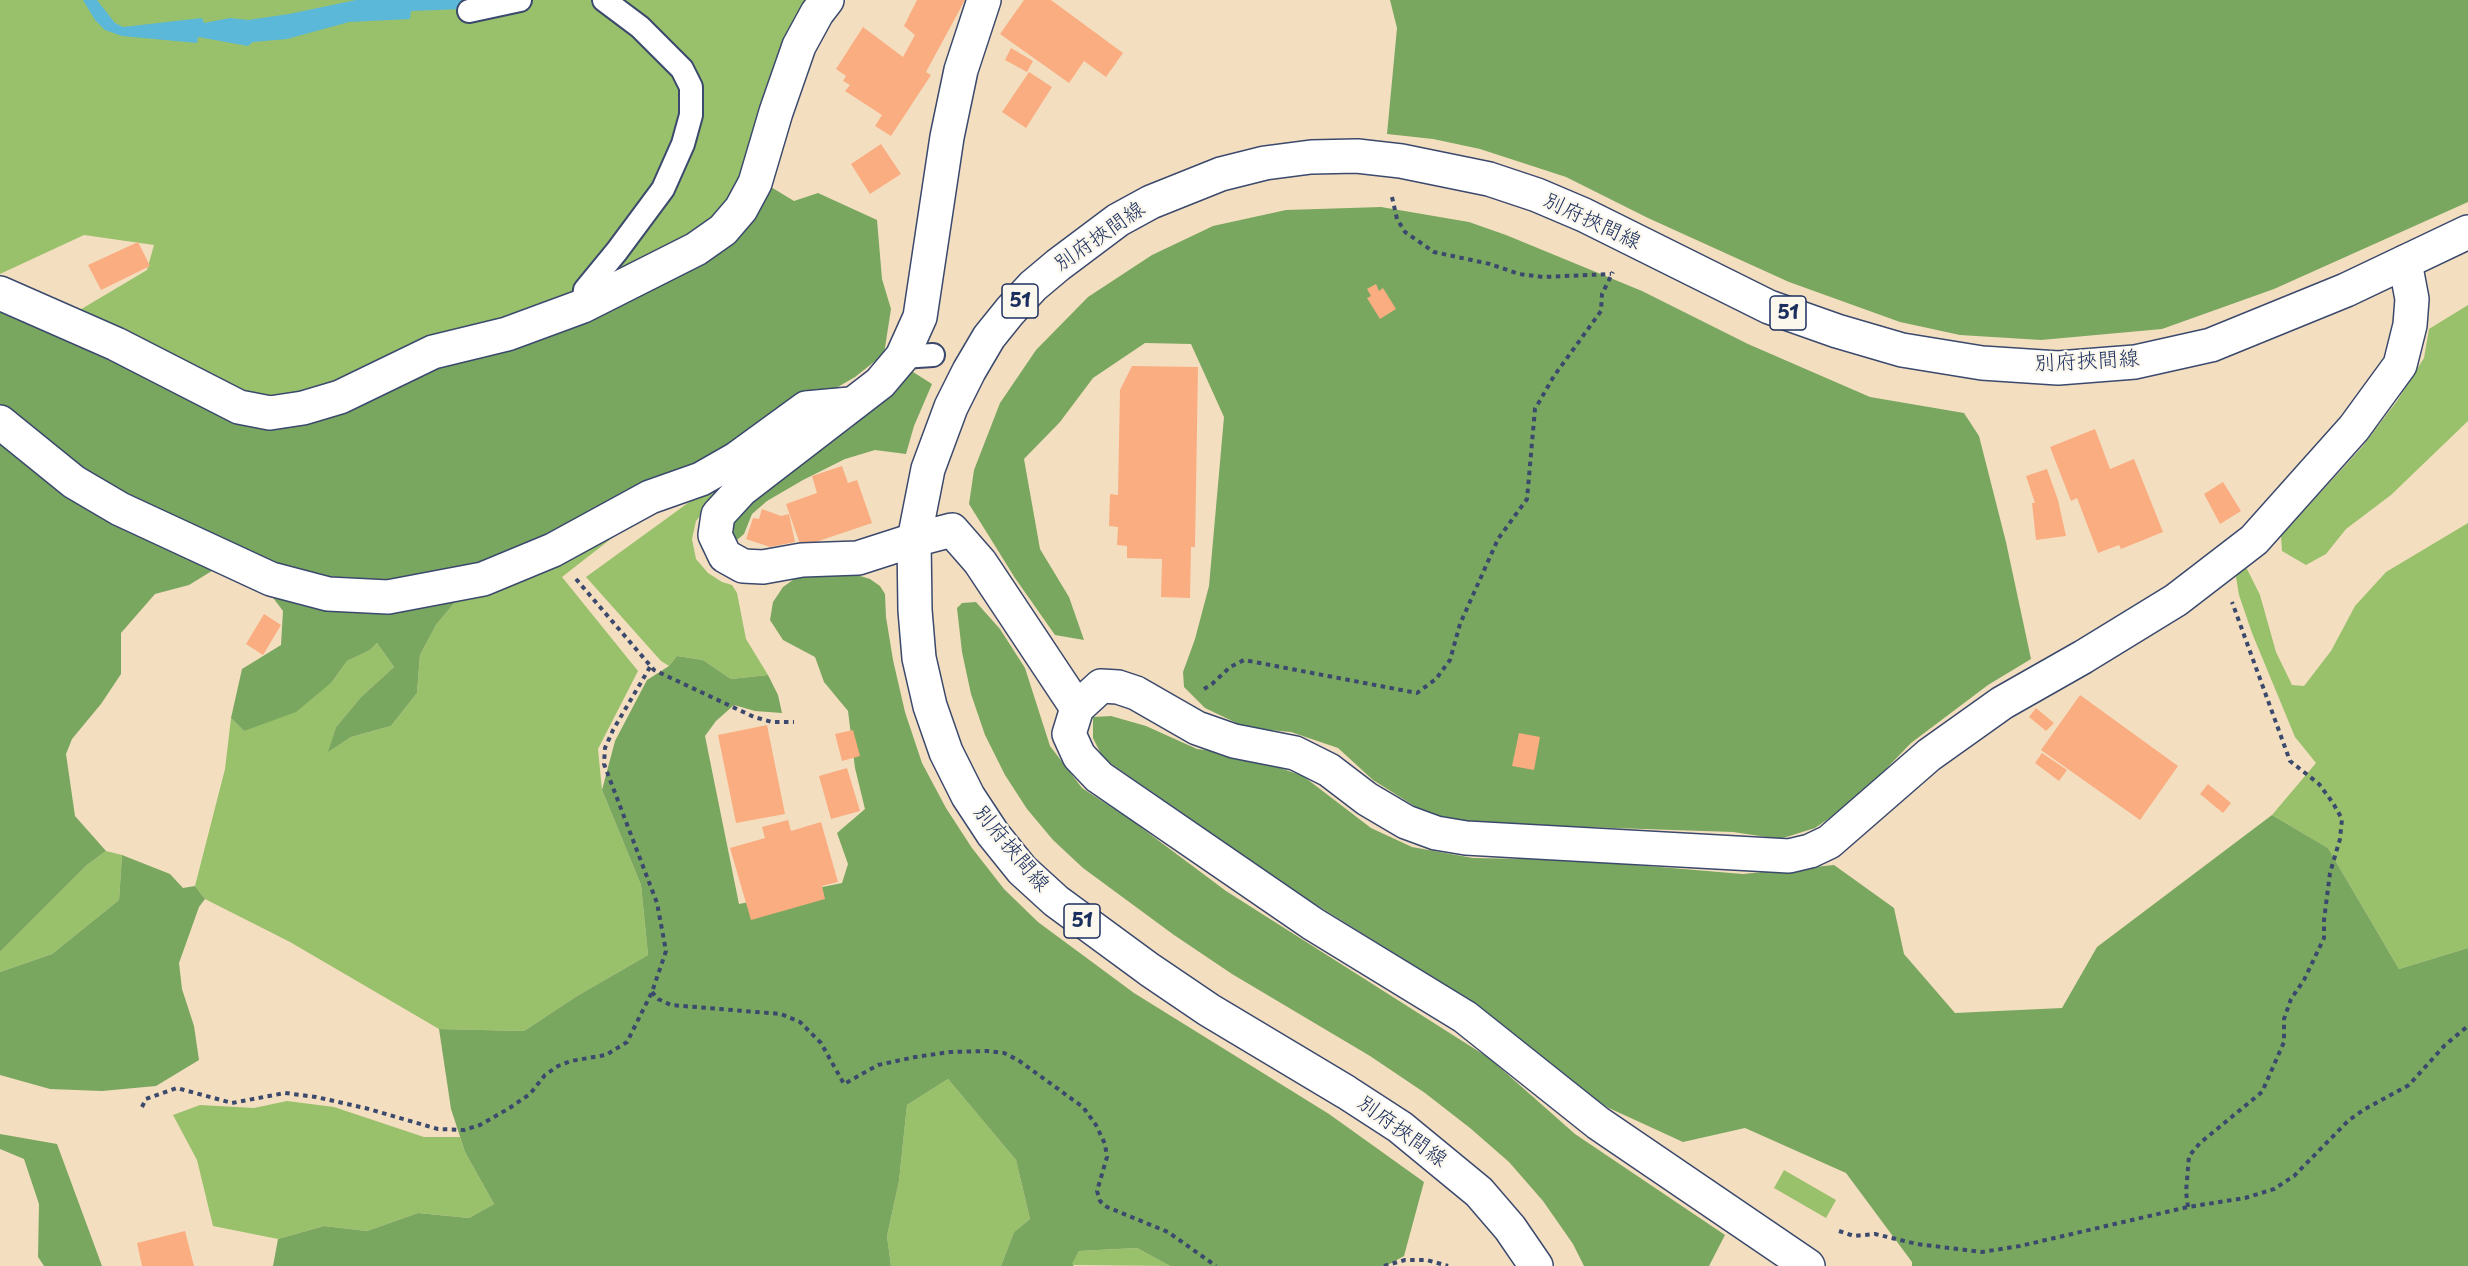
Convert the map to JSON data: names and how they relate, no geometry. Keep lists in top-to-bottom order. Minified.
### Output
{"streets":{"street":["別府挾間線","51"]}}
